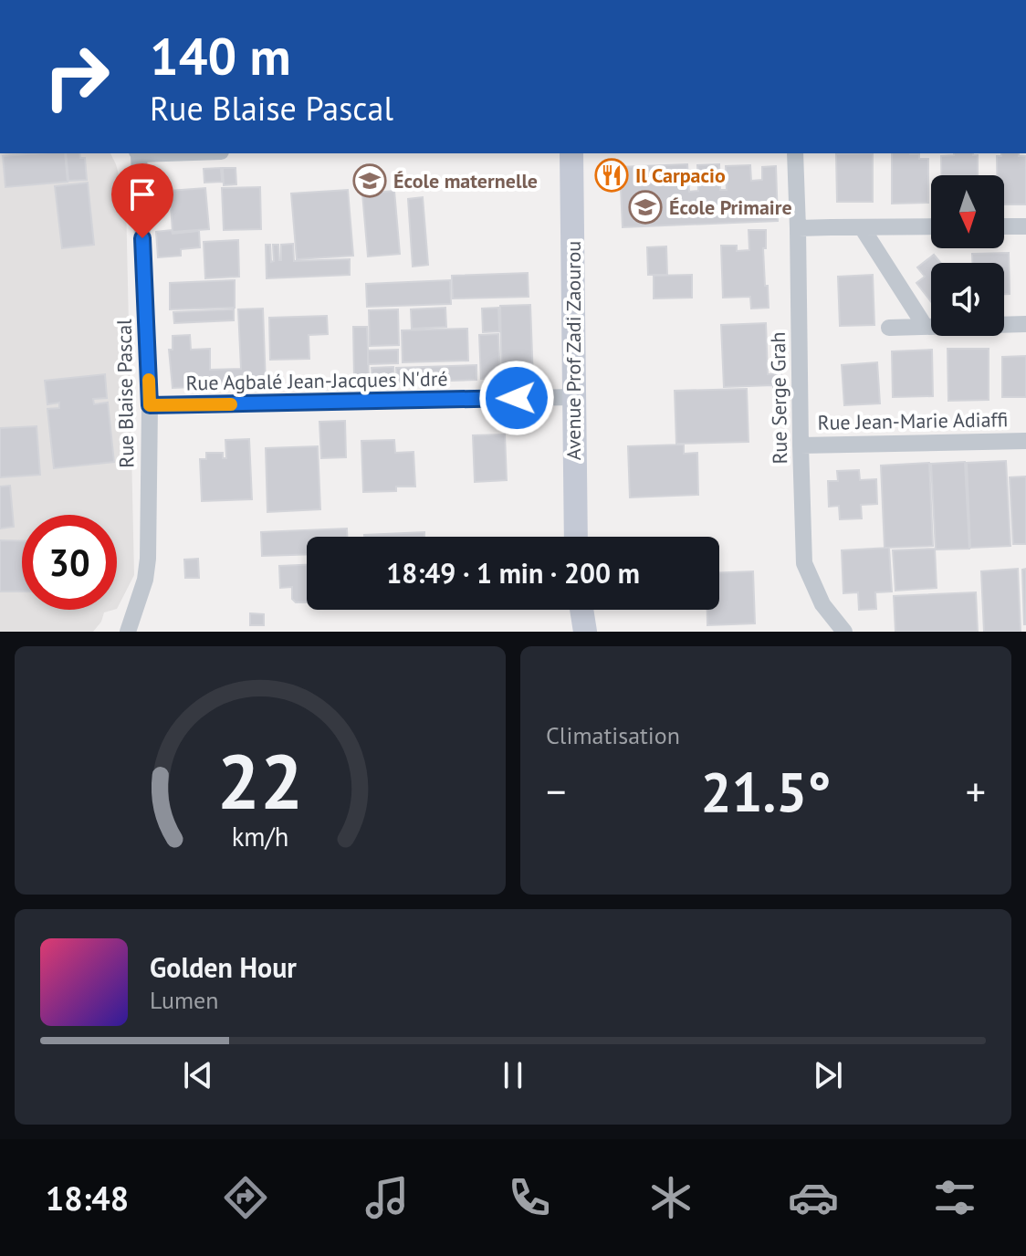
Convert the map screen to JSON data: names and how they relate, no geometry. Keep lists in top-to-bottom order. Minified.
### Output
{"streets":{"main road":["Avenue Prof Zadi Zaourou"],"street":["Rue Agbalé Jean-Jacques N'dré","Rue Blaise Pascal","Rue Serge Grah","Rue Jean-Marie Adiaffi"]},"crossings":[["Avenue Prof Zadi Zaourou","Rue Agbalé Jean-Jacques N'dré"],["Rue Agbalé Jean-Jacques N'dré","Rue Blaise Pascal"],["Rue Serge Grah","Rue Jean-Marie Adiaffi"]],"places":{"restaurant":["Il Carpacio"],"school or university":["École maternelle","École Primaire"]},"north":"bottom","page":{"turn":["140 m","Rue Blaise Pascal"],"limit":"30","trip":"18:49 · 1 min · 200 m","tile":"Climatisation","heat":["−","21.5°","+"],"song":["Golden Hour","Lumen"],"tabs":"18:48","gauge":["22","km/h"]}}
